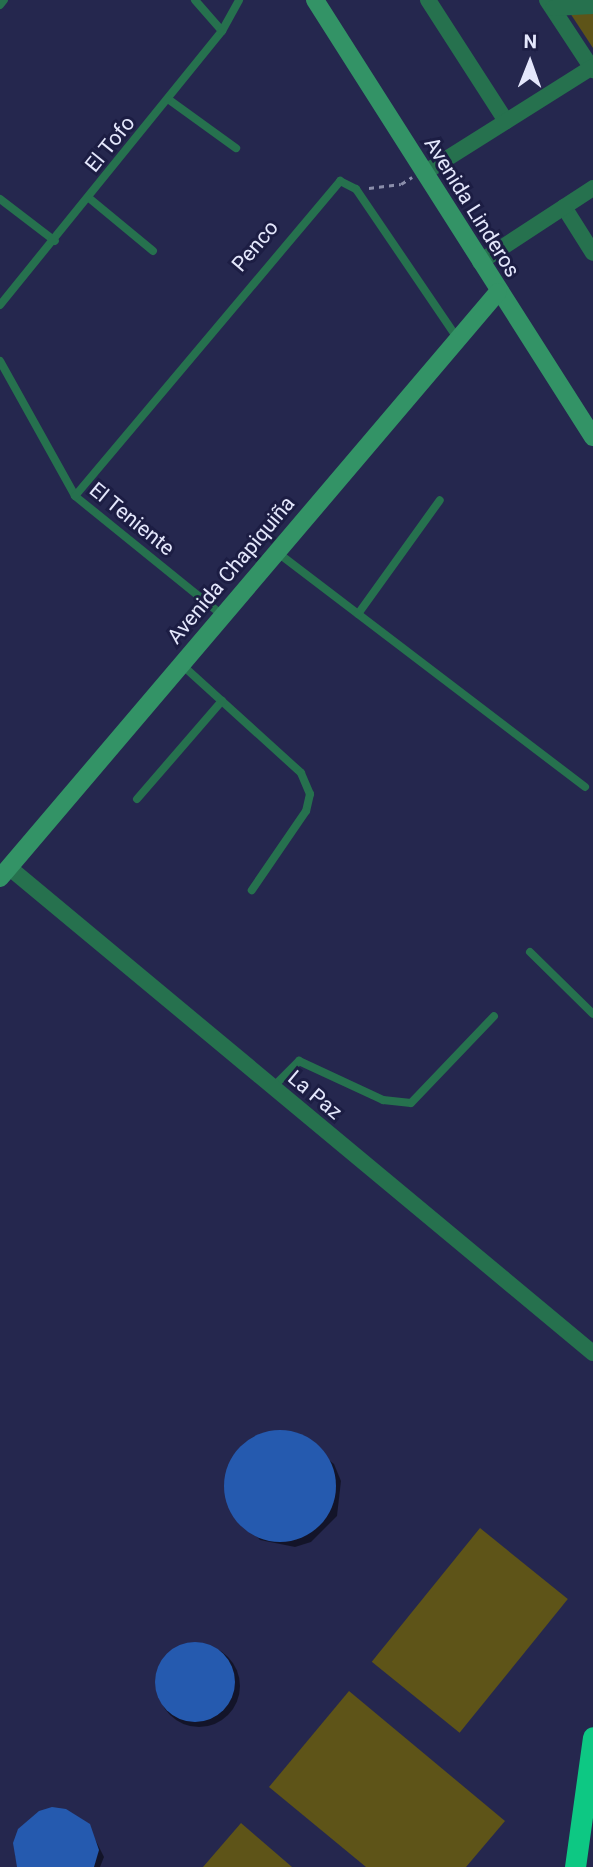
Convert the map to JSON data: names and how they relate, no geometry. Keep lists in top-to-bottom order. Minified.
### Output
{"streets":{"street":["Avenida Linderos","Avenida Chapiquiña","La Paz"],"lane":["El Tofo","Penco","El Teniente"]},"crossings":[["Avenida Linderos","Avenida Chapiquiña"],["Penco","El Teniente"],["El Teniente","Avenida Chapiquiña"],["Avenida Chapiquiña","La Paz"]],"north":"top"}
